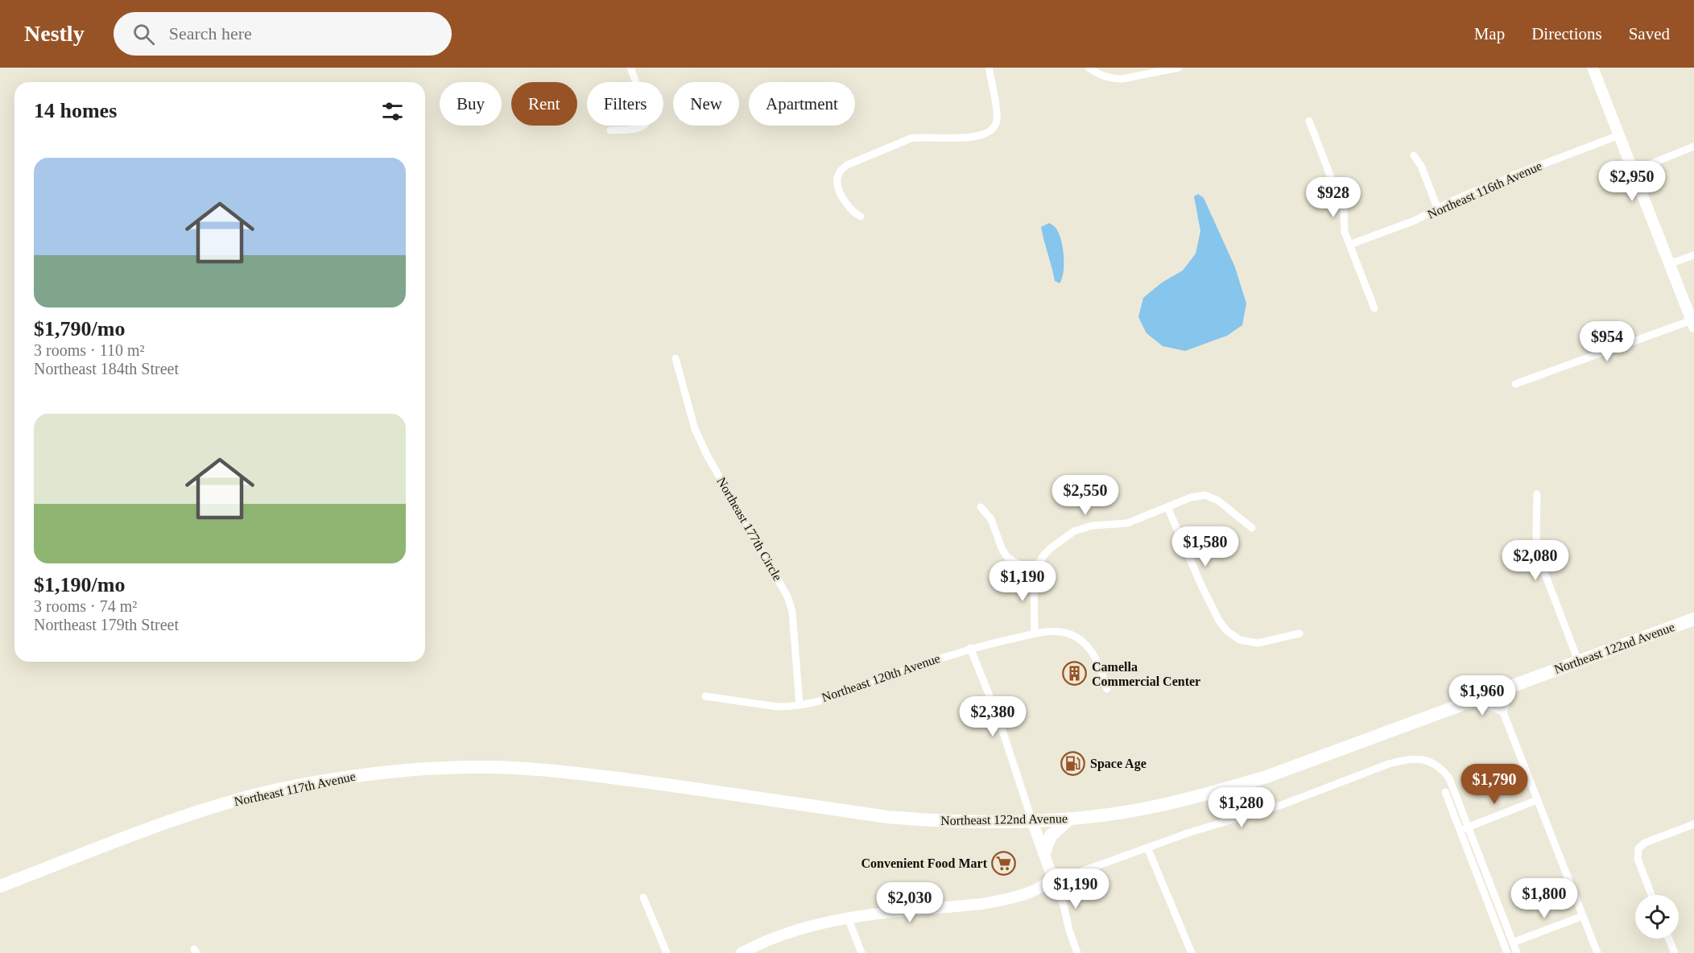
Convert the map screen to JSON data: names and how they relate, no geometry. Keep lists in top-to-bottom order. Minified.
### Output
{"streets":{"highway":["Northeast 122nd Avenue","Northeast 117th Avenue"],"street":["Northeast 116th Avenue","Northeast 177th Circle","Northeast 120th Avenue"]},"crossings":[["Northeast 177th Circle","Northeast 120th Avenue"],["Northeast 122nd Avenue","Northeast 117th Avenue"]],"places":{"building":["Camella Commercial Center"],"fuel station":["Space Age"],"supermarket":["Convenient Food Mart"]},"page":{"header":"Nestly","search":"Search here","nav":["Map","Directions","Saved"],"chip":["Buy","Rent","Filters","New","Apartment"],"heading":"14 homes","list":[{"name":"$1,790/mo","note":"3 rooms · 110 m² · Northeast 184th Street"},{"name":"$1,190/mo","note":"3 rooms · 74 m² · Northeast 179th Street"}],"price":["$2,950","$928","$954","$2,550","$1,580","$2,080","$1,190","$1,960","$2,380","$1,790","$1,280","$1,190","$1,800","$2,030"]}}
